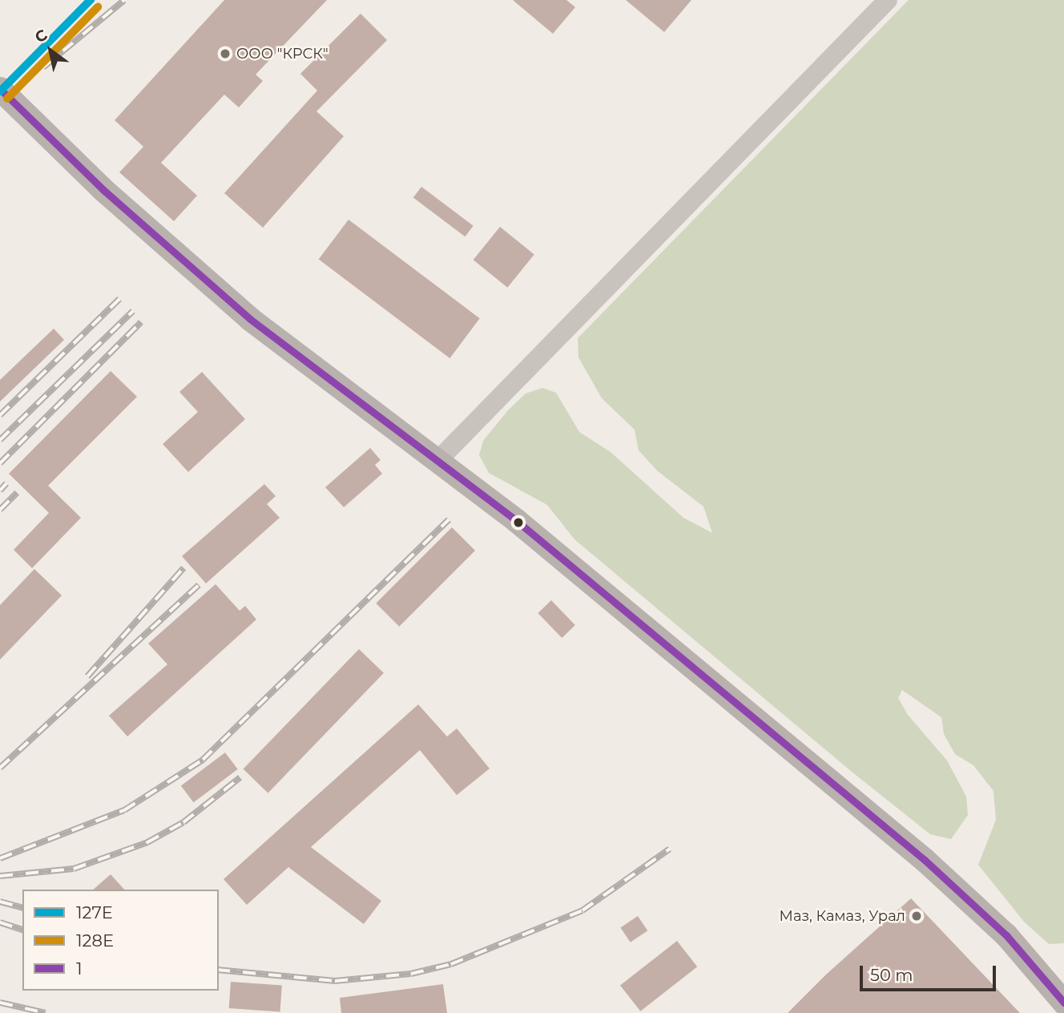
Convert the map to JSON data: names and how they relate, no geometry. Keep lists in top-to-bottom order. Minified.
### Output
{"places":["ООО \"КРСК\"","Маз, Камаз, Урал"],"lines":["transit line 127Е","transit line 128Е","transit line 1"],"legend":["127Е","128Е","1"],"scale_bar":"50 m","north":"top left"}
